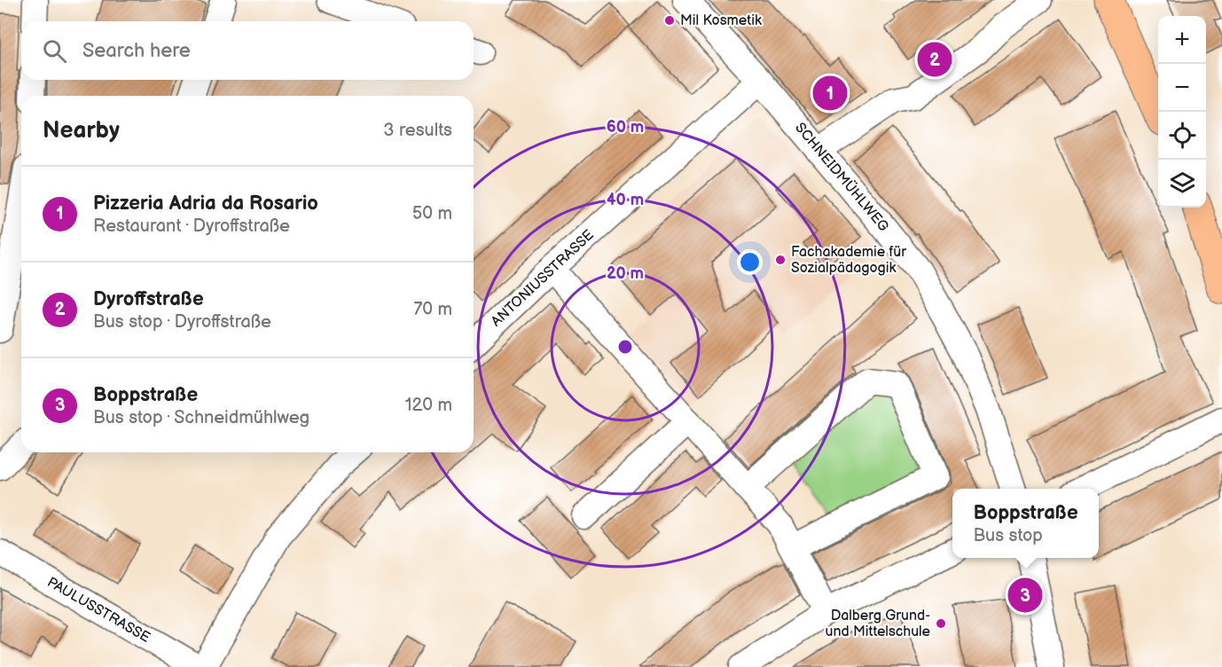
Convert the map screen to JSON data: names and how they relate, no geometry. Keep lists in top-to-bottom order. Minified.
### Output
{"streets":{"street":["SCHNEIDMÜHLWEG","ANTONIUSSTRASSE","PAULUSSTRASSE"]},"crossings":[["SCHNEIDMÜHLWEG","ANTONIUSSTRASSE"]],"places":["Mil Kosmetik","Fachakademie für Sozialpädagogik","Dalberg Grund- und Mittelschule"],"page":{"map_buttons":["+","−"],"search":"Search here","pins":["2","1","3"],"heading":["Nearby","3 results"],"list":[{"mark":"1","name":"Pizzeria Adria da Rosario","note":"Restaurant · Dyroffstraße","value":"50 m"},{"mark":"2","name":"Dyroffstraße","note":"Bus stop · Dyroffstraße","value":"70 m"},{"mark":"3","name":"Boppstraße","note":"Bus stop · Schneidmühlweg","value":"120 m"}],"popup":["Boppstraße","Bus stop"]},"rings":["60 m","40 m","20 m"]}
